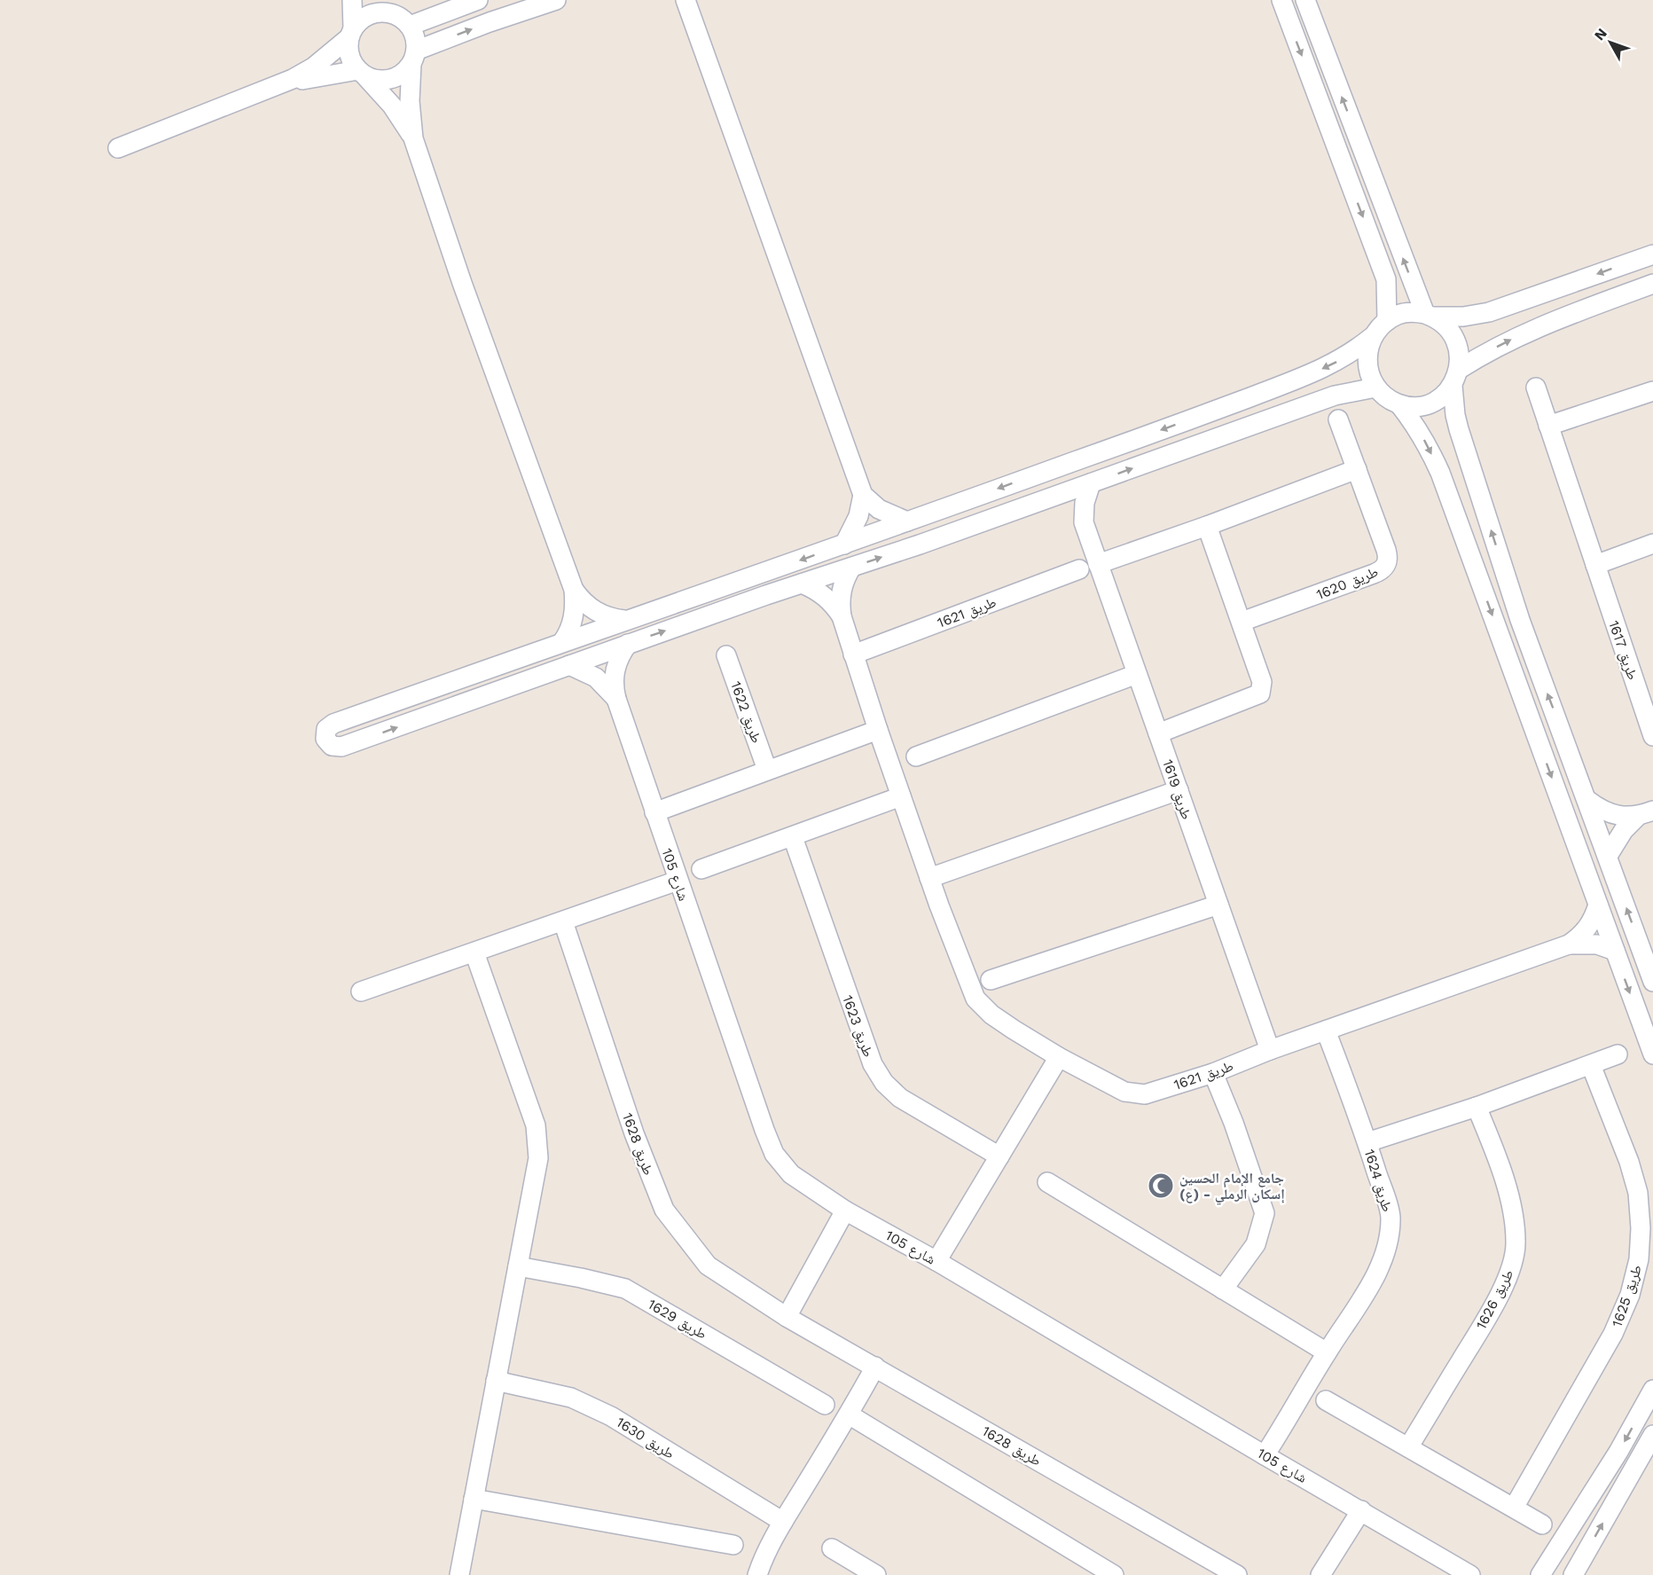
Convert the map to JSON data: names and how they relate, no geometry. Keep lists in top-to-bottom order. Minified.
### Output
{"streets":{"street":["طريق 1620","طريق 1621","طريق 1617","طريق 1622","طريق 1619","شارع 105","طريق 1623","طريق 1628","طريق 1624","طريق 1625","طريق 1626","طريق 1629","طريق 1630"]},"crossings":[["طريق 1621","طريق 1619"],["طريق 1621","طريق 1624"],["شارع 105","طريق 1624"]],"places":{"mosque":["جامع الإمام الحسين (ع) - إسكان الرملي"]},"north":"top left"}
